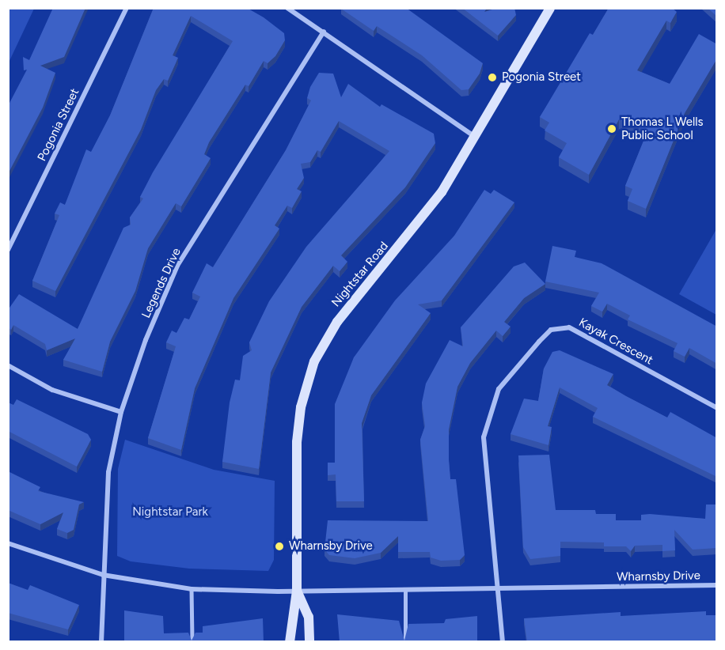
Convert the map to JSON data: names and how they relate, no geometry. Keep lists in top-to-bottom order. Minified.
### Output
{"streets":{"street":["Pogonia Street","Nightstar Road","Legends Drive","Kayak Crescent","Wharnsby Drive"]},"crossings":[["Nightstar Road","Wharnsby Drive"],["Legends Drive","Wharnsby Drive"],["Kayak Crescent","Wharnsby Drive"]],"parks":["Nightstar Park"],"places":["Pogonia Street","Thomas L Wells Public School","Wharnsby Drive"]}
